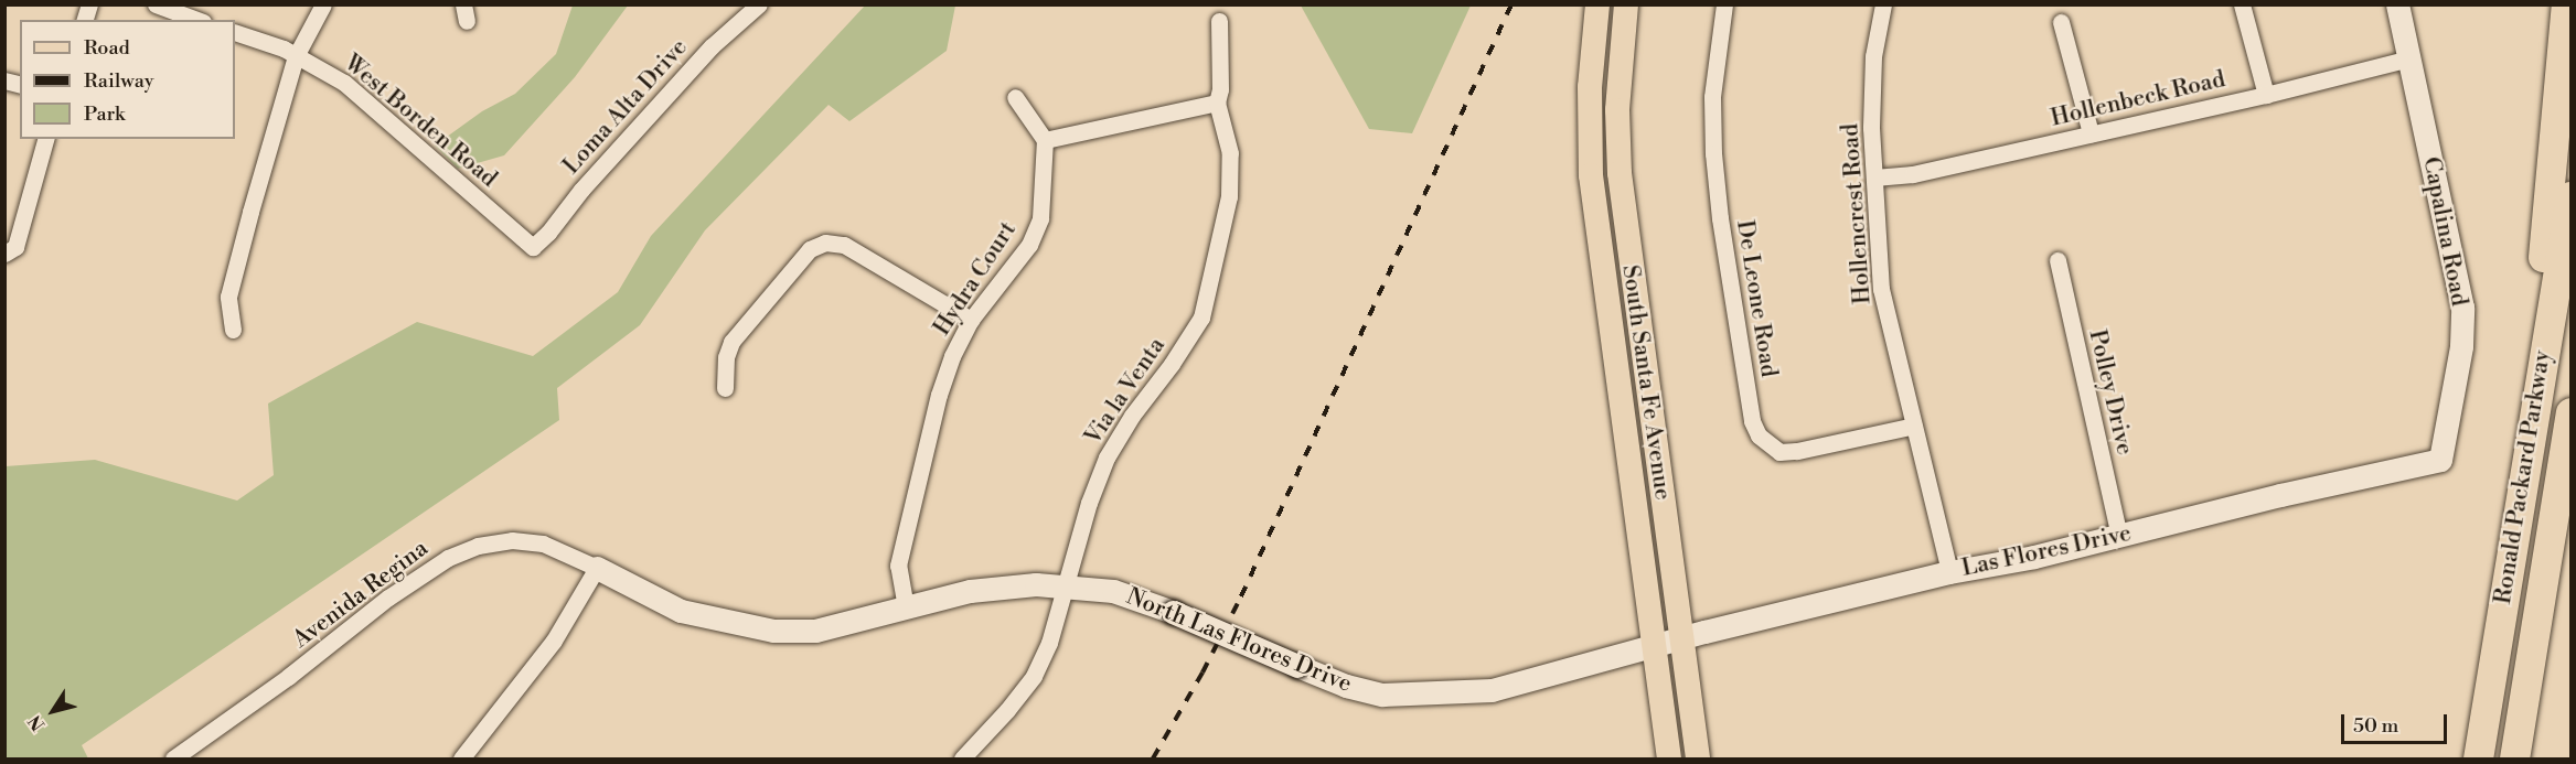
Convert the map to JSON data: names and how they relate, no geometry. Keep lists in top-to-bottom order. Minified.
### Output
{"streets":{"highway":["Ronald Packard Parkway"],"main road":["South Santa Fe Avenue"],"street":["Hollenbeck Road","Loma Alta Drive","West Borden Road","Hollencrest Road","Capalina Road","Hydra Court","De Leone Road","Via la Venta","Polley Drive","Las Flores Drive","Avenida Regina","North Las Flores Drive"]},"crossings":[["Hollenbeck Road","Hollencrest Road"],["Hollenbeck Road","Capalina Road"],["Loma Alta Drive","West Borden Road"],["Hollencrest Road","De Leone Road"],["Hollencrest Road","Las Flores Drive"],["Capalina Road","Las Flores Drive"],["Hydra Court","North Las Flores Drive"],["South Santa Fe Avenue","Las Flores Drive"],["South Santa Fe Avenue","North Las Flores Drive"],["Via la Venta","North Las Flores Drive"],["Polley Drive","Las Flores Drive"],["Las Flores Drive","North Las Flores Drive"],["Avenida Regina","North Las Flores Drive"]],"legend":["Road","Railway","Park"],"scale_bar":"50 m","north":"bottom left"}
